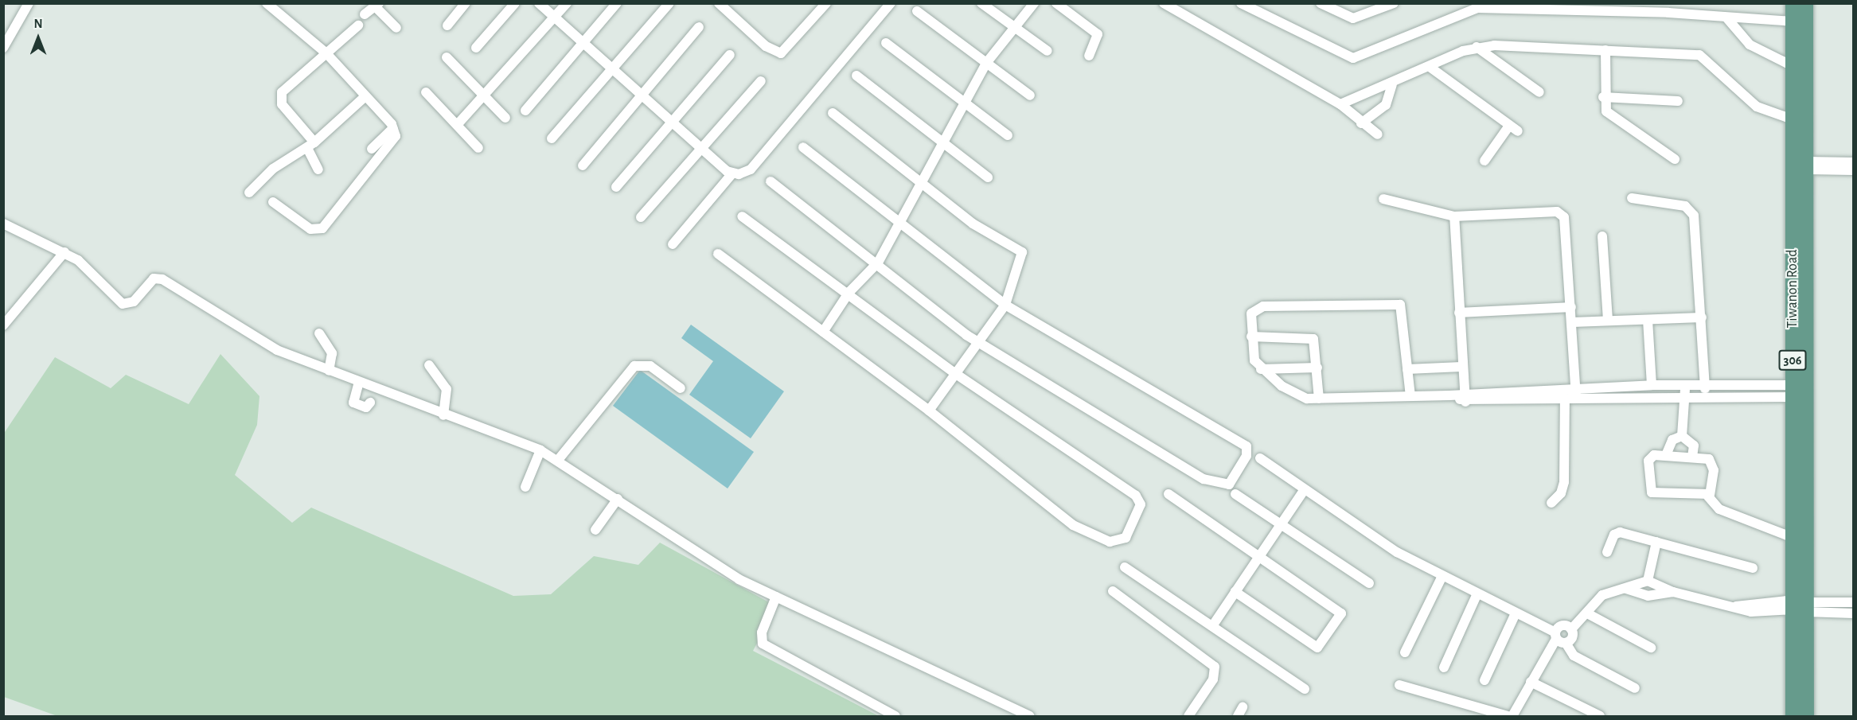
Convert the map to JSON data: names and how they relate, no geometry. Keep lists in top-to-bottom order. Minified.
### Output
{"streets":{"main road":["Tiwanon Road","306"]},"north":"top"}
